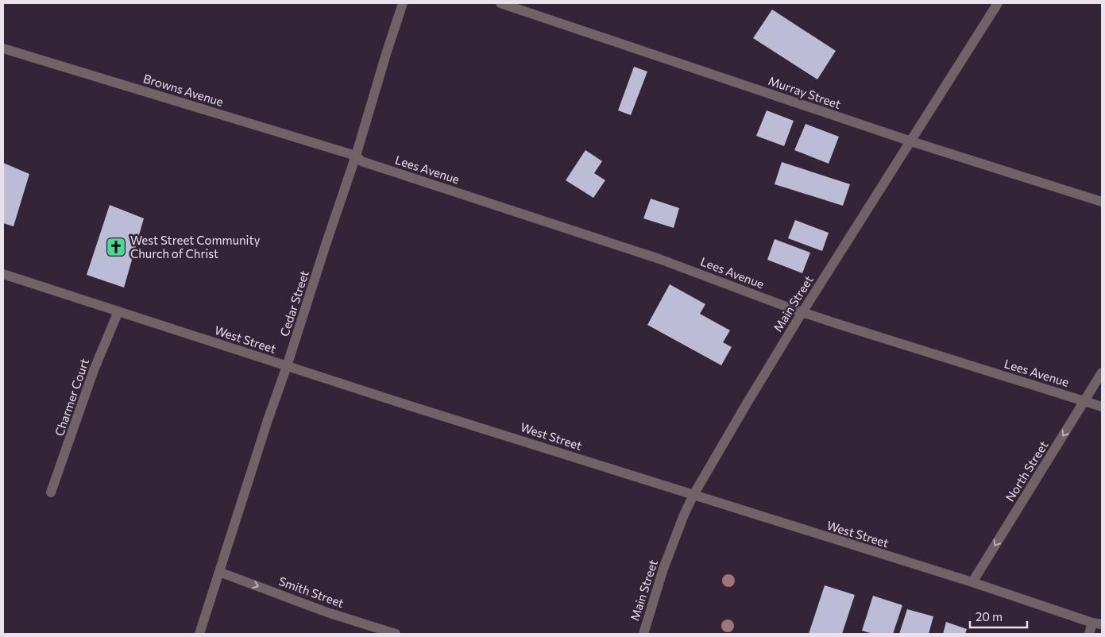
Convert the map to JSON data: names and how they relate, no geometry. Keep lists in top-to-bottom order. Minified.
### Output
{"streets":{"street":["Browns Avenue","Murray Street","Lees Avenue","Cedar Street","Main Street","West Street","Charmer Court","North Street","Smith Street"]},"crossings":[["Browns Avenue","Lees Avenue"],["Browns Avenue","Cedar Street"],["Murray Street","Main Street"],["Lees Avenue","Cedar Street"],["Lees Avenue","Main Street"],["Lees Avenue","North Street"],["Cedar Street","West Street"],["Cedar Street","Smith Street"],["Main Street","West Street"],["West Street","Charmer Court"],["West Street","North Street"]],"one_way":["North Street","Smith Street"],"places":{"church":["West Street Community Church of Christ"]},"scale_bar":"20 m"}
